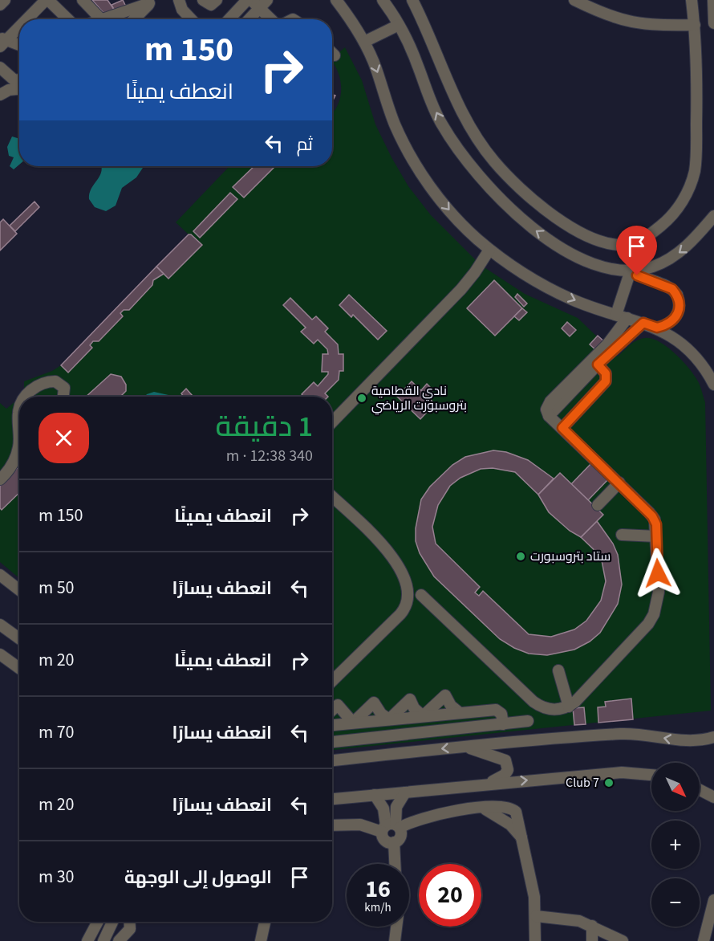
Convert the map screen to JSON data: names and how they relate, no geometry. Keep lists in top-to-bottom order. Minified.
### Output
{"places":["نادي القطامية بتروسبورت الرياضي","ستاد بتروسبورت","Club 7"],"north":"bottom right","page":{"turn":["150 m","انعطف يمينًا"],"then":"ثم","heading":["1 دقيقة","340 m · 12:38"],"list":[{"name":"انعطف يمينًا","value":"150 m"},{"name":"انعطف يسارًا","value":"50 m"},{"name":"انعطف يمينًا","value":"20 m"},{"name":"انعطف يسارًا","value":"70 m"},{"name":"انعطف يسارًا","value":"20 m"},{"name":"الوصول إلى الوجهة","value":"30 m"}],"map_buttons":["+","−"],"speed":"16 km/h","limit":"20"}}
